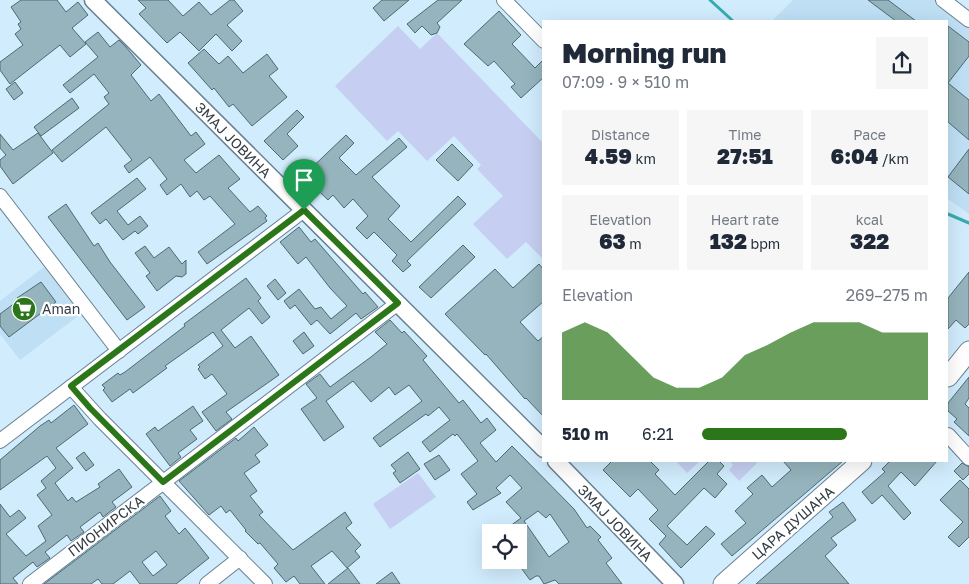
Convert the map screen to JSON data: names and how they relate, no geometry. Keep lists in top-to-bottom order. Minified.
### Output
{"streets":{"main road":["ЦАРА ДУШАНА"],"street":["ЗМАЈ ЈОВИНА","ПИОНИРСКА"]},"crossings":[["ЗМАЈ ЈОВИНА","ПИОНИРСКА"]],"places":{"supermarket":["Aman"]},"page":{"heading":["Morning run","07:09 · 9 × 510 m"],"stats":[["Distance","4.59 km"],["Time","27:51"],["Pace","6:04 /km"],["Elevation","63 m"],["Heart rate","132 bpm"],["kcal","322"]],"chart":["Elevation","269–275 m"],"list":[{"name":"510 m","note":"6:21"}]}}
